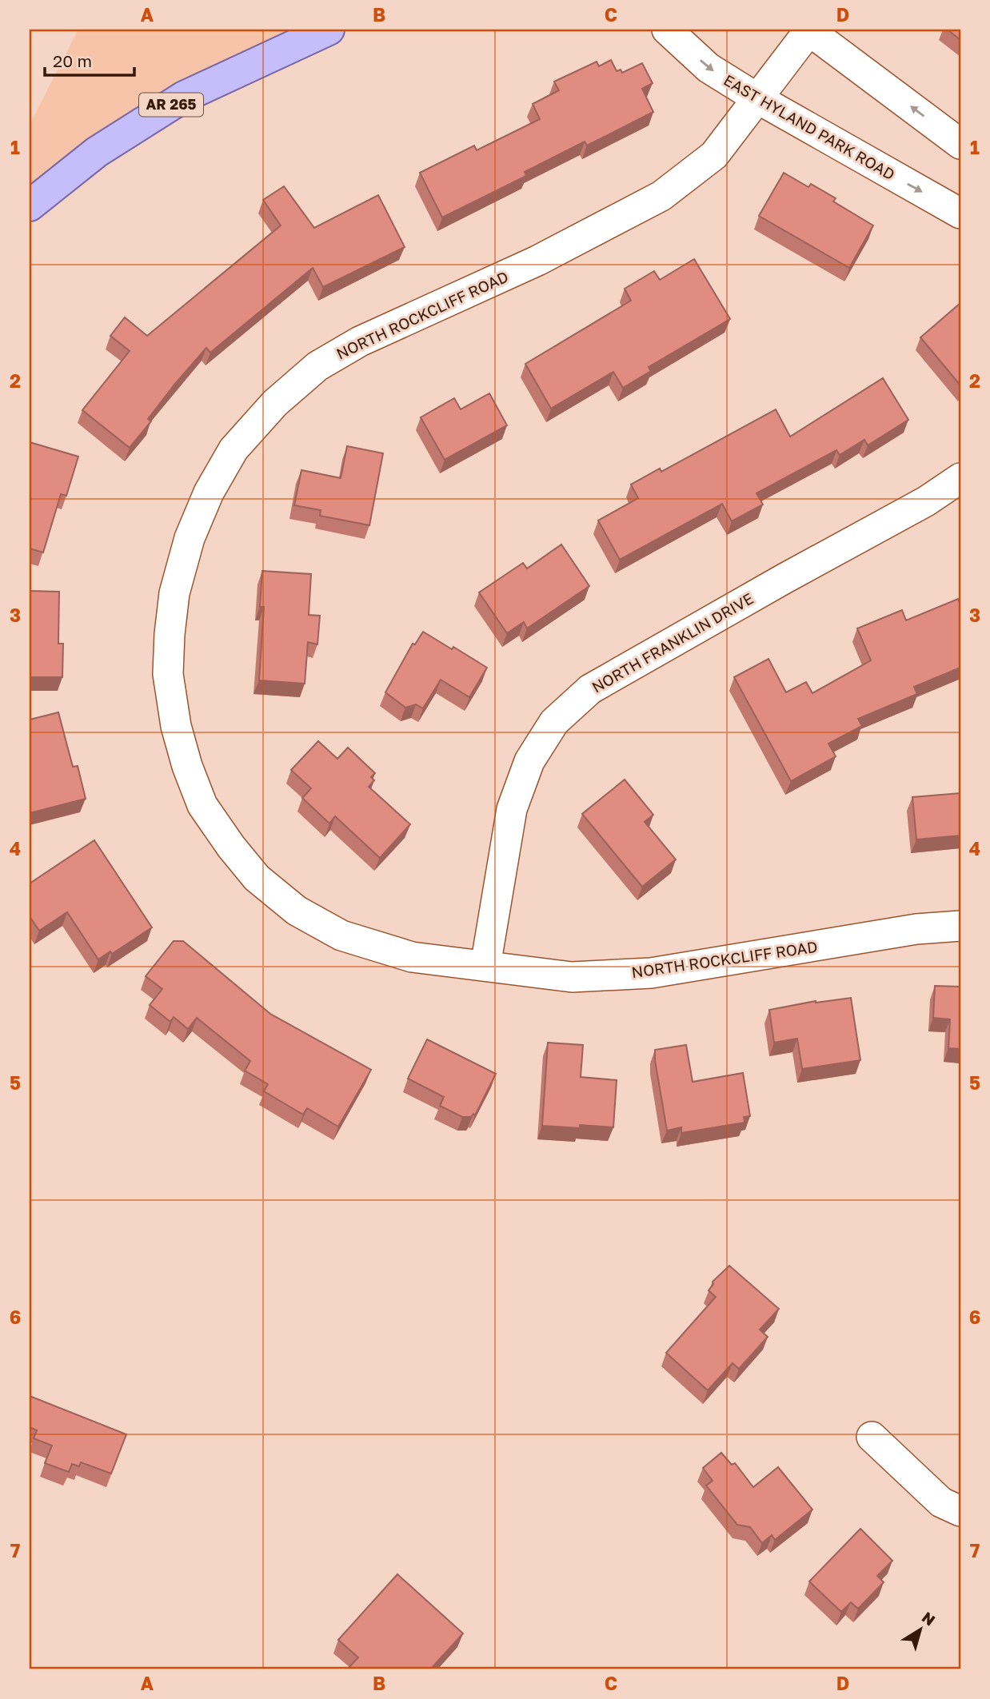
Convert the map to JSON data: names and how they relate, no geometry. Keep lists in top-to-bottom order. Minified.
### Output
{"streets":{"main road":["AR 265"],"street":["EAST HYLAND PARK ROAD","NORTH ROCKCLIFF ROAD","NORTH FRANKLIN DRIVE"]},"crossings":[["EAST HYLAND PARK ROAD","NORTH ROCKCLIFF ROAD"],["NORTH ROCKCLIFF ROAD","NORTH FRANKLIN DRIVE"]],"scale_bar":"20 m","north":"top right","grid":{"columns":["A","B","C","D"],"rows":["1","2","3","4","5","6","7"]}}
